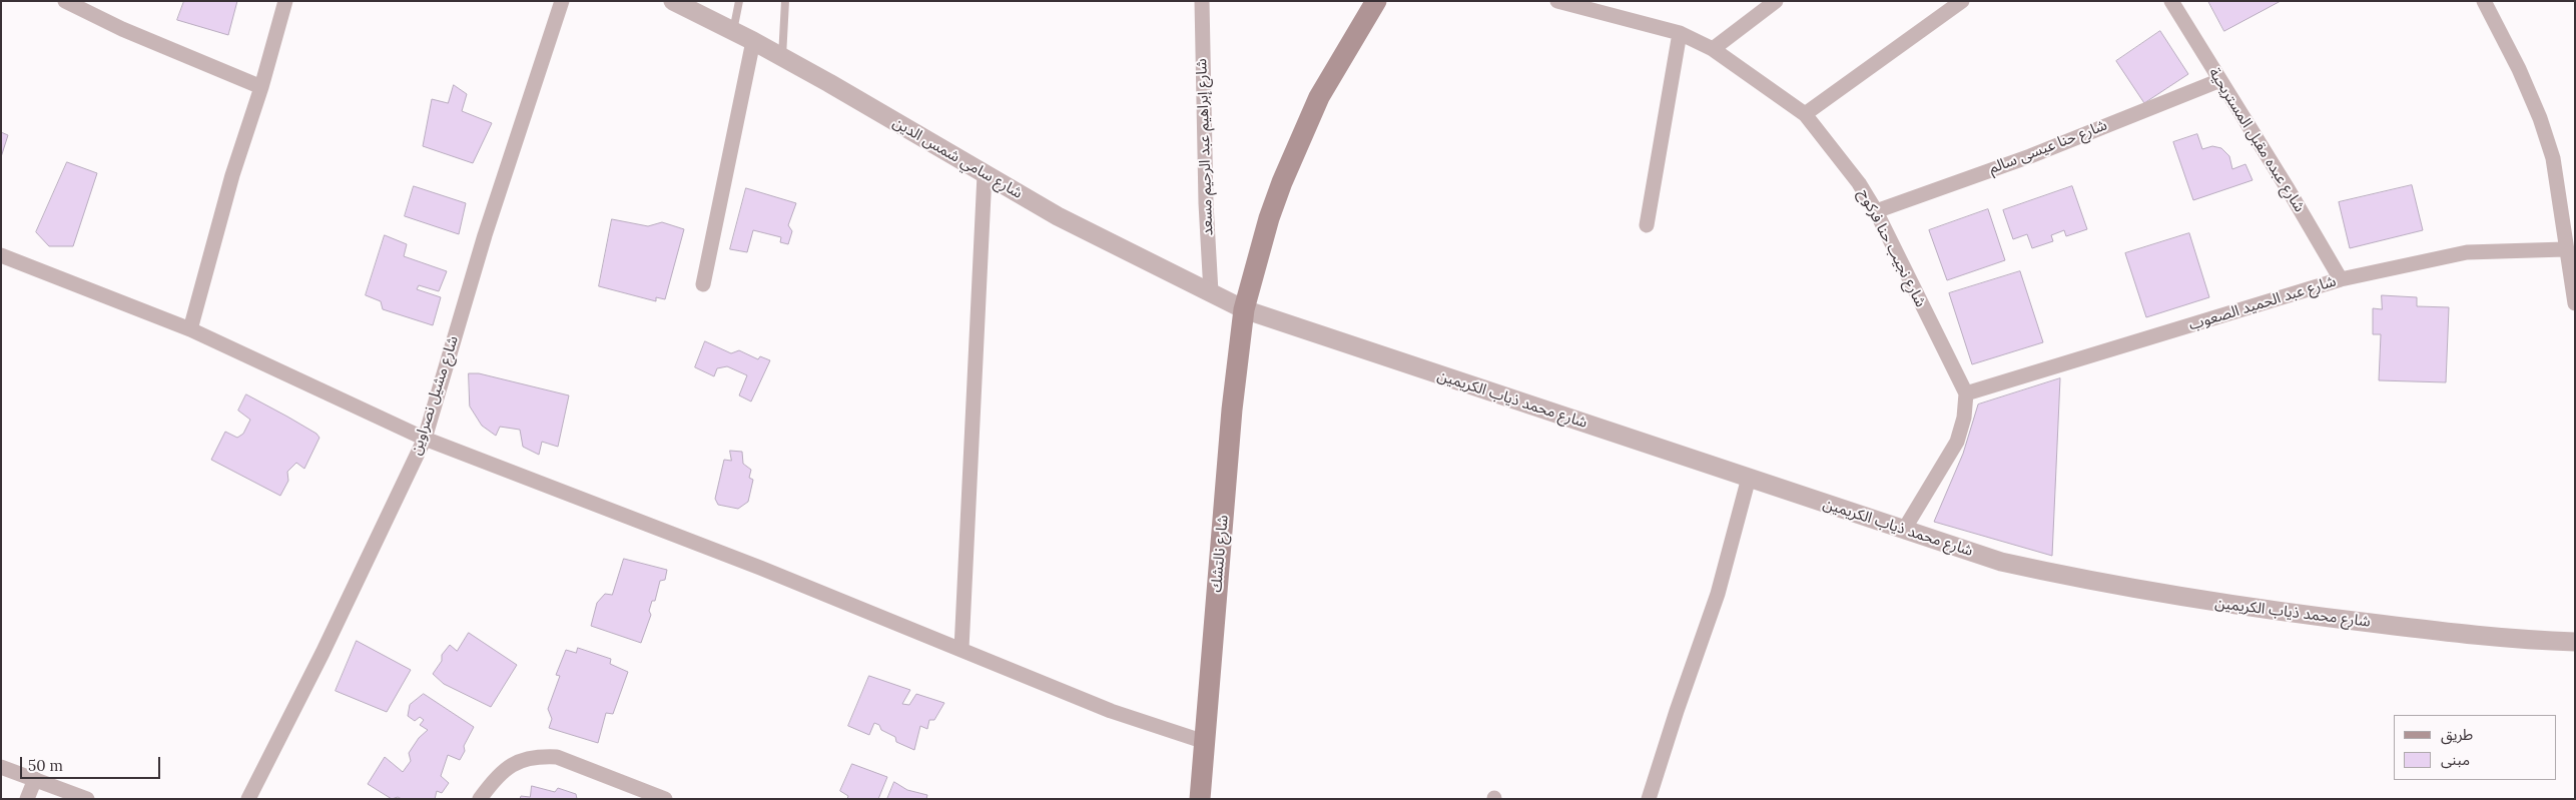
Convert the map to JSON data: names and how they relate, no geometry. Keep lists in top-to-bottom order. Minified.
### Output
{"streets":{"main road":["شارع نالتشك"],"street":["شارع عبده مقبل المستريحية","شارع إبراهيم عبد الرحيم مسعد","شارع حنا عيسى سالم","شارع سامي شمس الدين","شارع نجيب حنا فركوح","شارع عبد الحميد الصعوب","شارع مشيل نصراوين","شارع محمد ذياب الكريمين"]},"crossings":[["شارع عبده مقبل المستريحية","شارع حنا عيسى سالم"],["شارع عبده مقبل المستريحية","شارع عبد الحميد الصعوب"],["شارع إبراهيم عبد الرحيم مسعد","شارع سامي شمس الدين"],["شارع حنا عيسى سالم","شارع نجيب حنا فركوح"],["شارع سامي شمس الدين","شارع محمد ذياب الكريمين"],["شارع سامي شمس الدين","شارع نالتشك"],["شارع نجيب حنا فركوح","شارع عبد الحميد الصعوب"],["شارع محمد ذياب الكريمين","شارع نالتشك"]],"legend":["طريق","مبنى"],"scale_bar":"50 m"}
